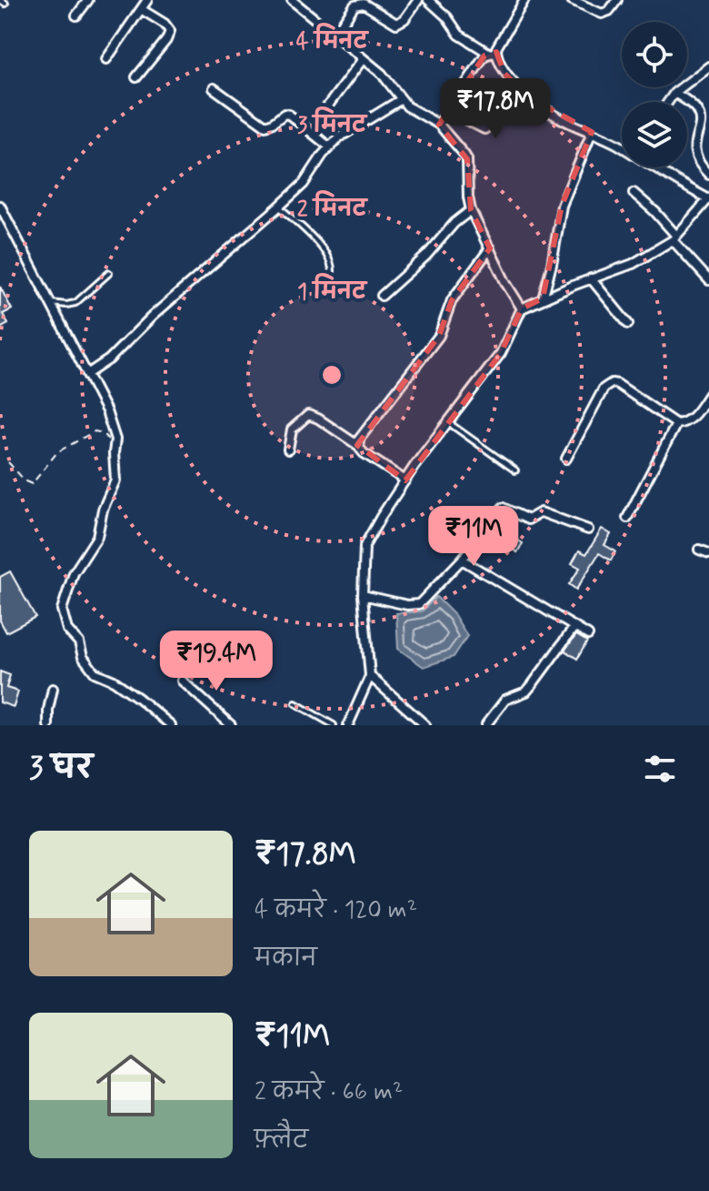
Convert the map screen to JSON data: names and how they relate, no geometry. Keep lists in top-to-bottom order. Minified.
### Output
{"page":{"price":["₹17.8M","₹11M","₹19.4M"],"heading":"3 घर","list":[{"name":"₹17.8M","note":"4 कमरे · 120 m² · मकान"},{"name":"₹11M","note":"2 कमरे · 66 m² · फ़्लैट"}]},"rings":["4 मिनट","3 मिनट","2 मिनट","1 मिनट"]}
